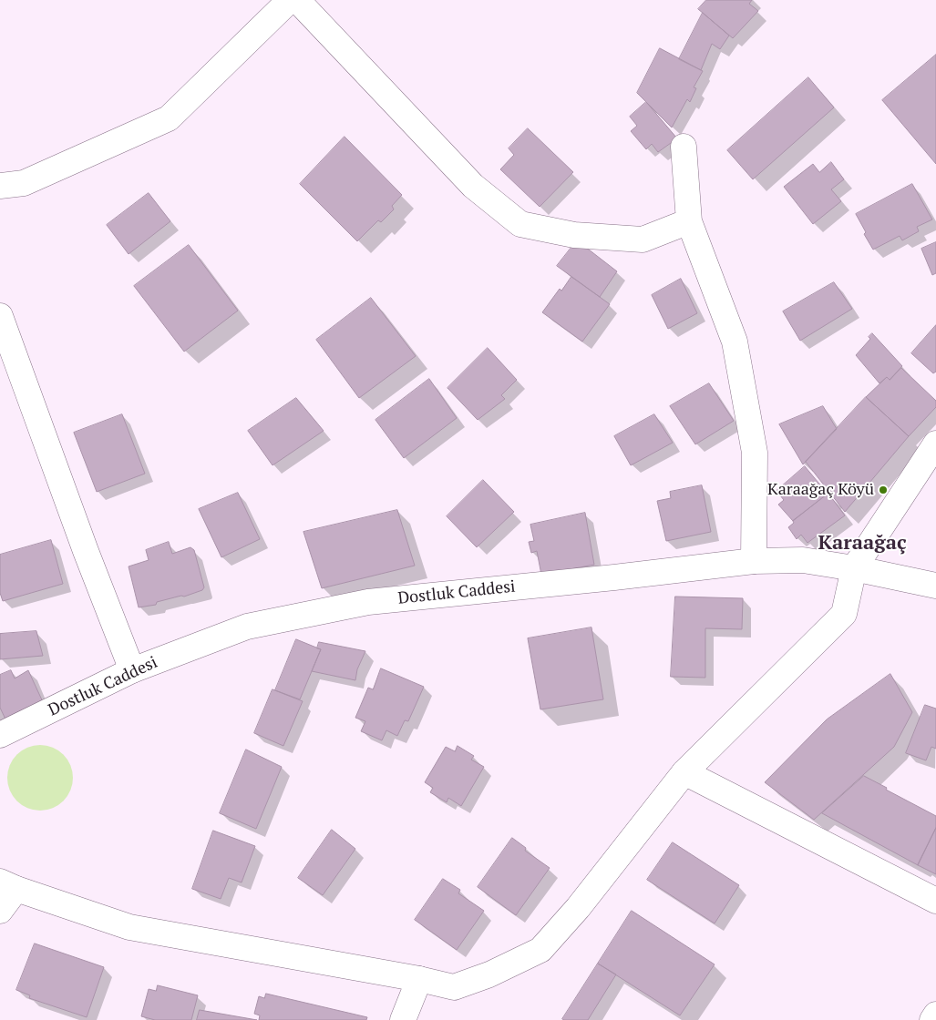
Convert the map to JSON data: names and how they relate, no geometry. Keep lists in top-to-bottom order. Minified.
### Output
{"streets":{"street":["Dostluk Caddesi"]},"districts":["Karaağaç"],"places":["Karaağaç Köyü"]}
